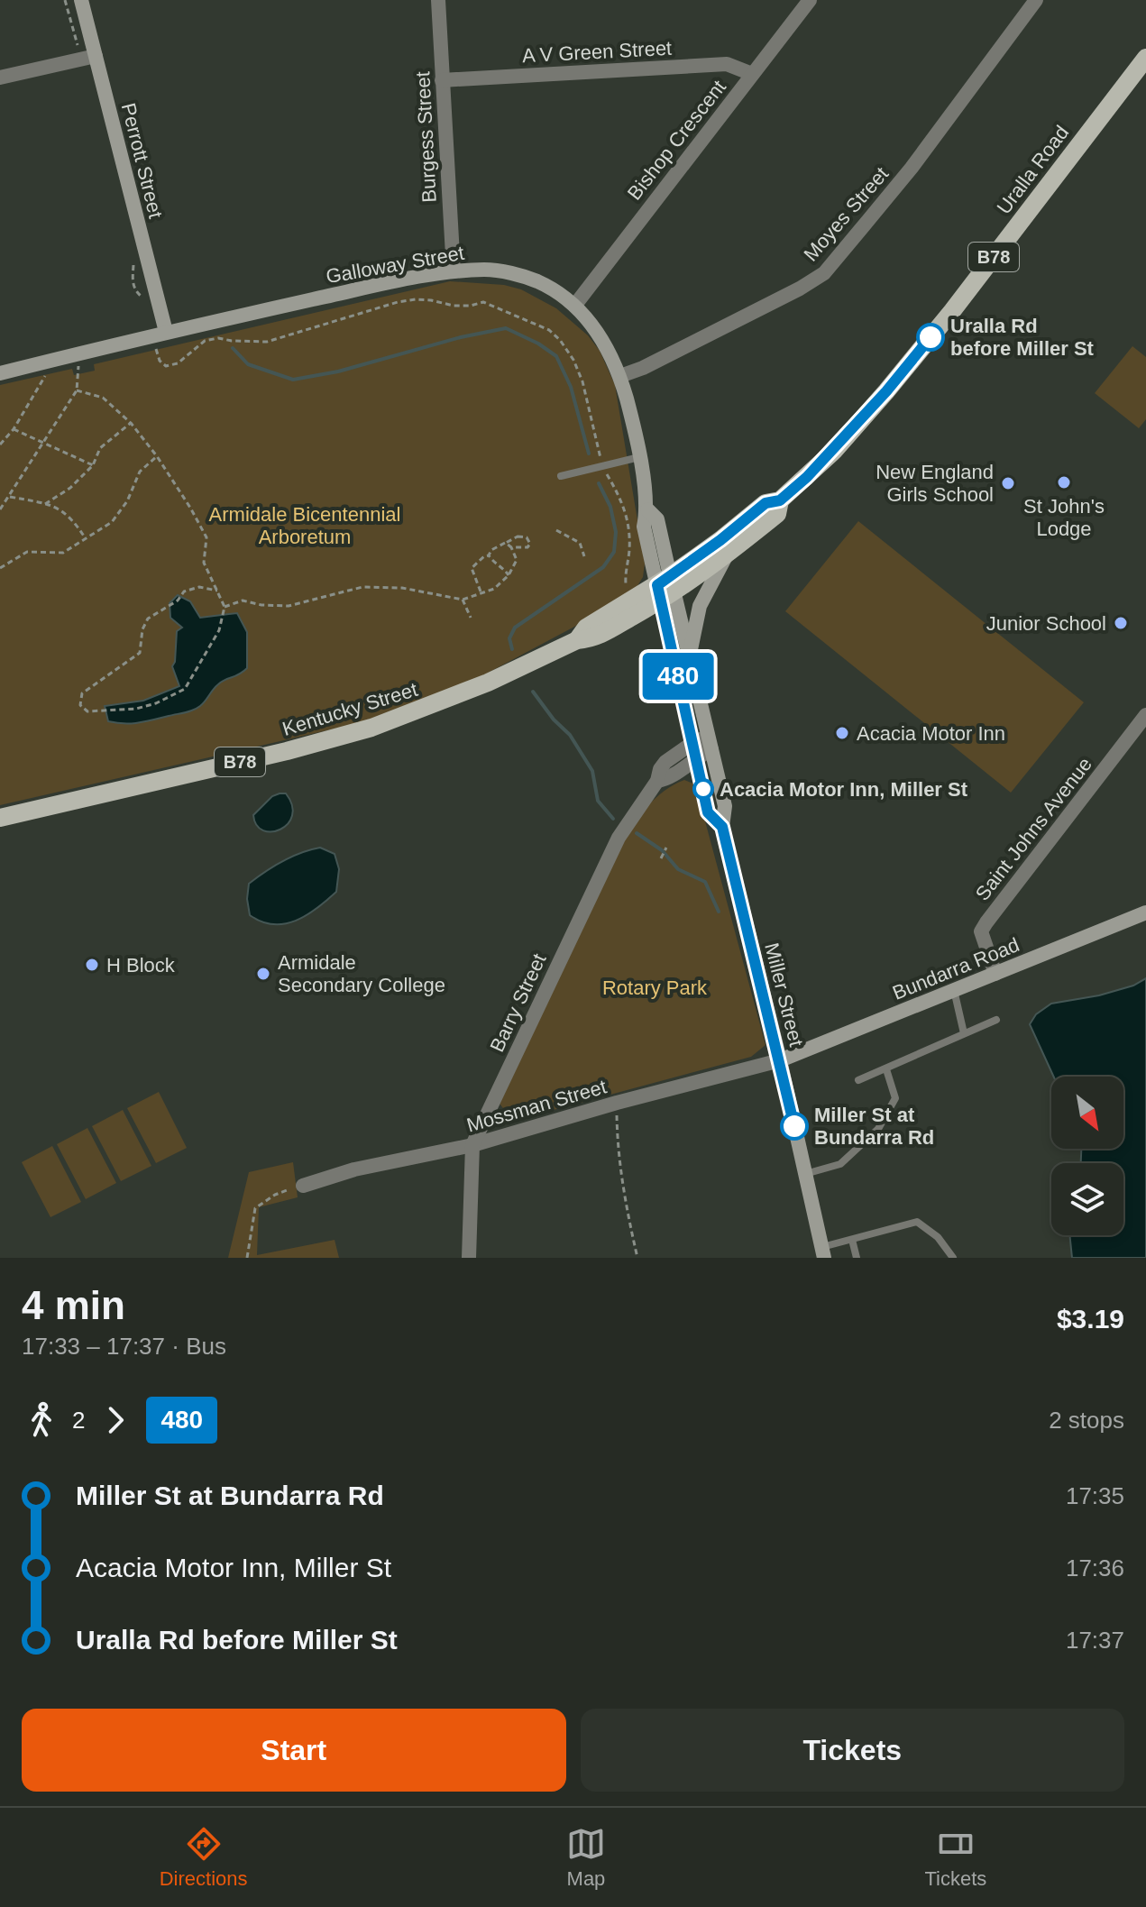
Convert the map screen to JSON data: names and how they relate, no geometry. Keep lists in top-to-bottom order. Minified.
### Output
{"streets":{"main road":["Uralla Road","B78","Kentucky Street"],"street":["A V Green Street","Burgess Street","Bishop Crescent","Perrott Street","Moyes Street","Galloway Street","Saint Johns Avenue","Bundarra Road","Miller Street","Barry Street","Mossman Street"]},"crossings":[["A V Green Street","Burgess Street"],["A V Green Street","Bishop Crescent"],["Burgess Street","Galloway Street"],["Bishop Crescent","Galloway Street"],["Perrott Street","Galloway Street"],["Uralla Road","Galloway Street"],["Uralla Road","Kentucky Street"],["Uralla Road","Miller Street"],["Moyes Street","Galloway Street"],["Galloway Street","Kentucky Street"],["Galloway Street","Miller Street"],["Kentucky Street","Miller Street"],["Saint Johns Avenue","Bundarra Road"],["Bundarra Road","Miller Street"],["Bundarra Road","Mossman Street"],["Miller Street","Barry Street"],["Miller Street","Mossman Street"],["Barry Street","Mossman Street"]],"parks":["Armidale Bicentennial Arboretum","Rotary Park"],"places":["Uralla Rd before Miller St","St John's Lodge","New England Girls School","Junior School","Acacia Motor Inn","Acacia Motor Inn, Miller St","H Block","Armidale Secondary College","Miller St at Bundarra Rd"],"lines":["bus line 480"],"north":"bottom right","page":{"on_map":"480","heading":["4 min","17:33 – 17:37 · Bus","$3.19"],"legs":["2","480","2 stops"],"list":[{"name":"Miller St at Bundarra Rd","value":"17:35"},{"name":"Acacia Motor Inn, Miller St","value":"17:36"},{"name":"Uralla Rd before Miller St","value":"17:37"}],"buttons":["Start","Tickets"],"tabs":["Directions","Map","Tickets"]}}
